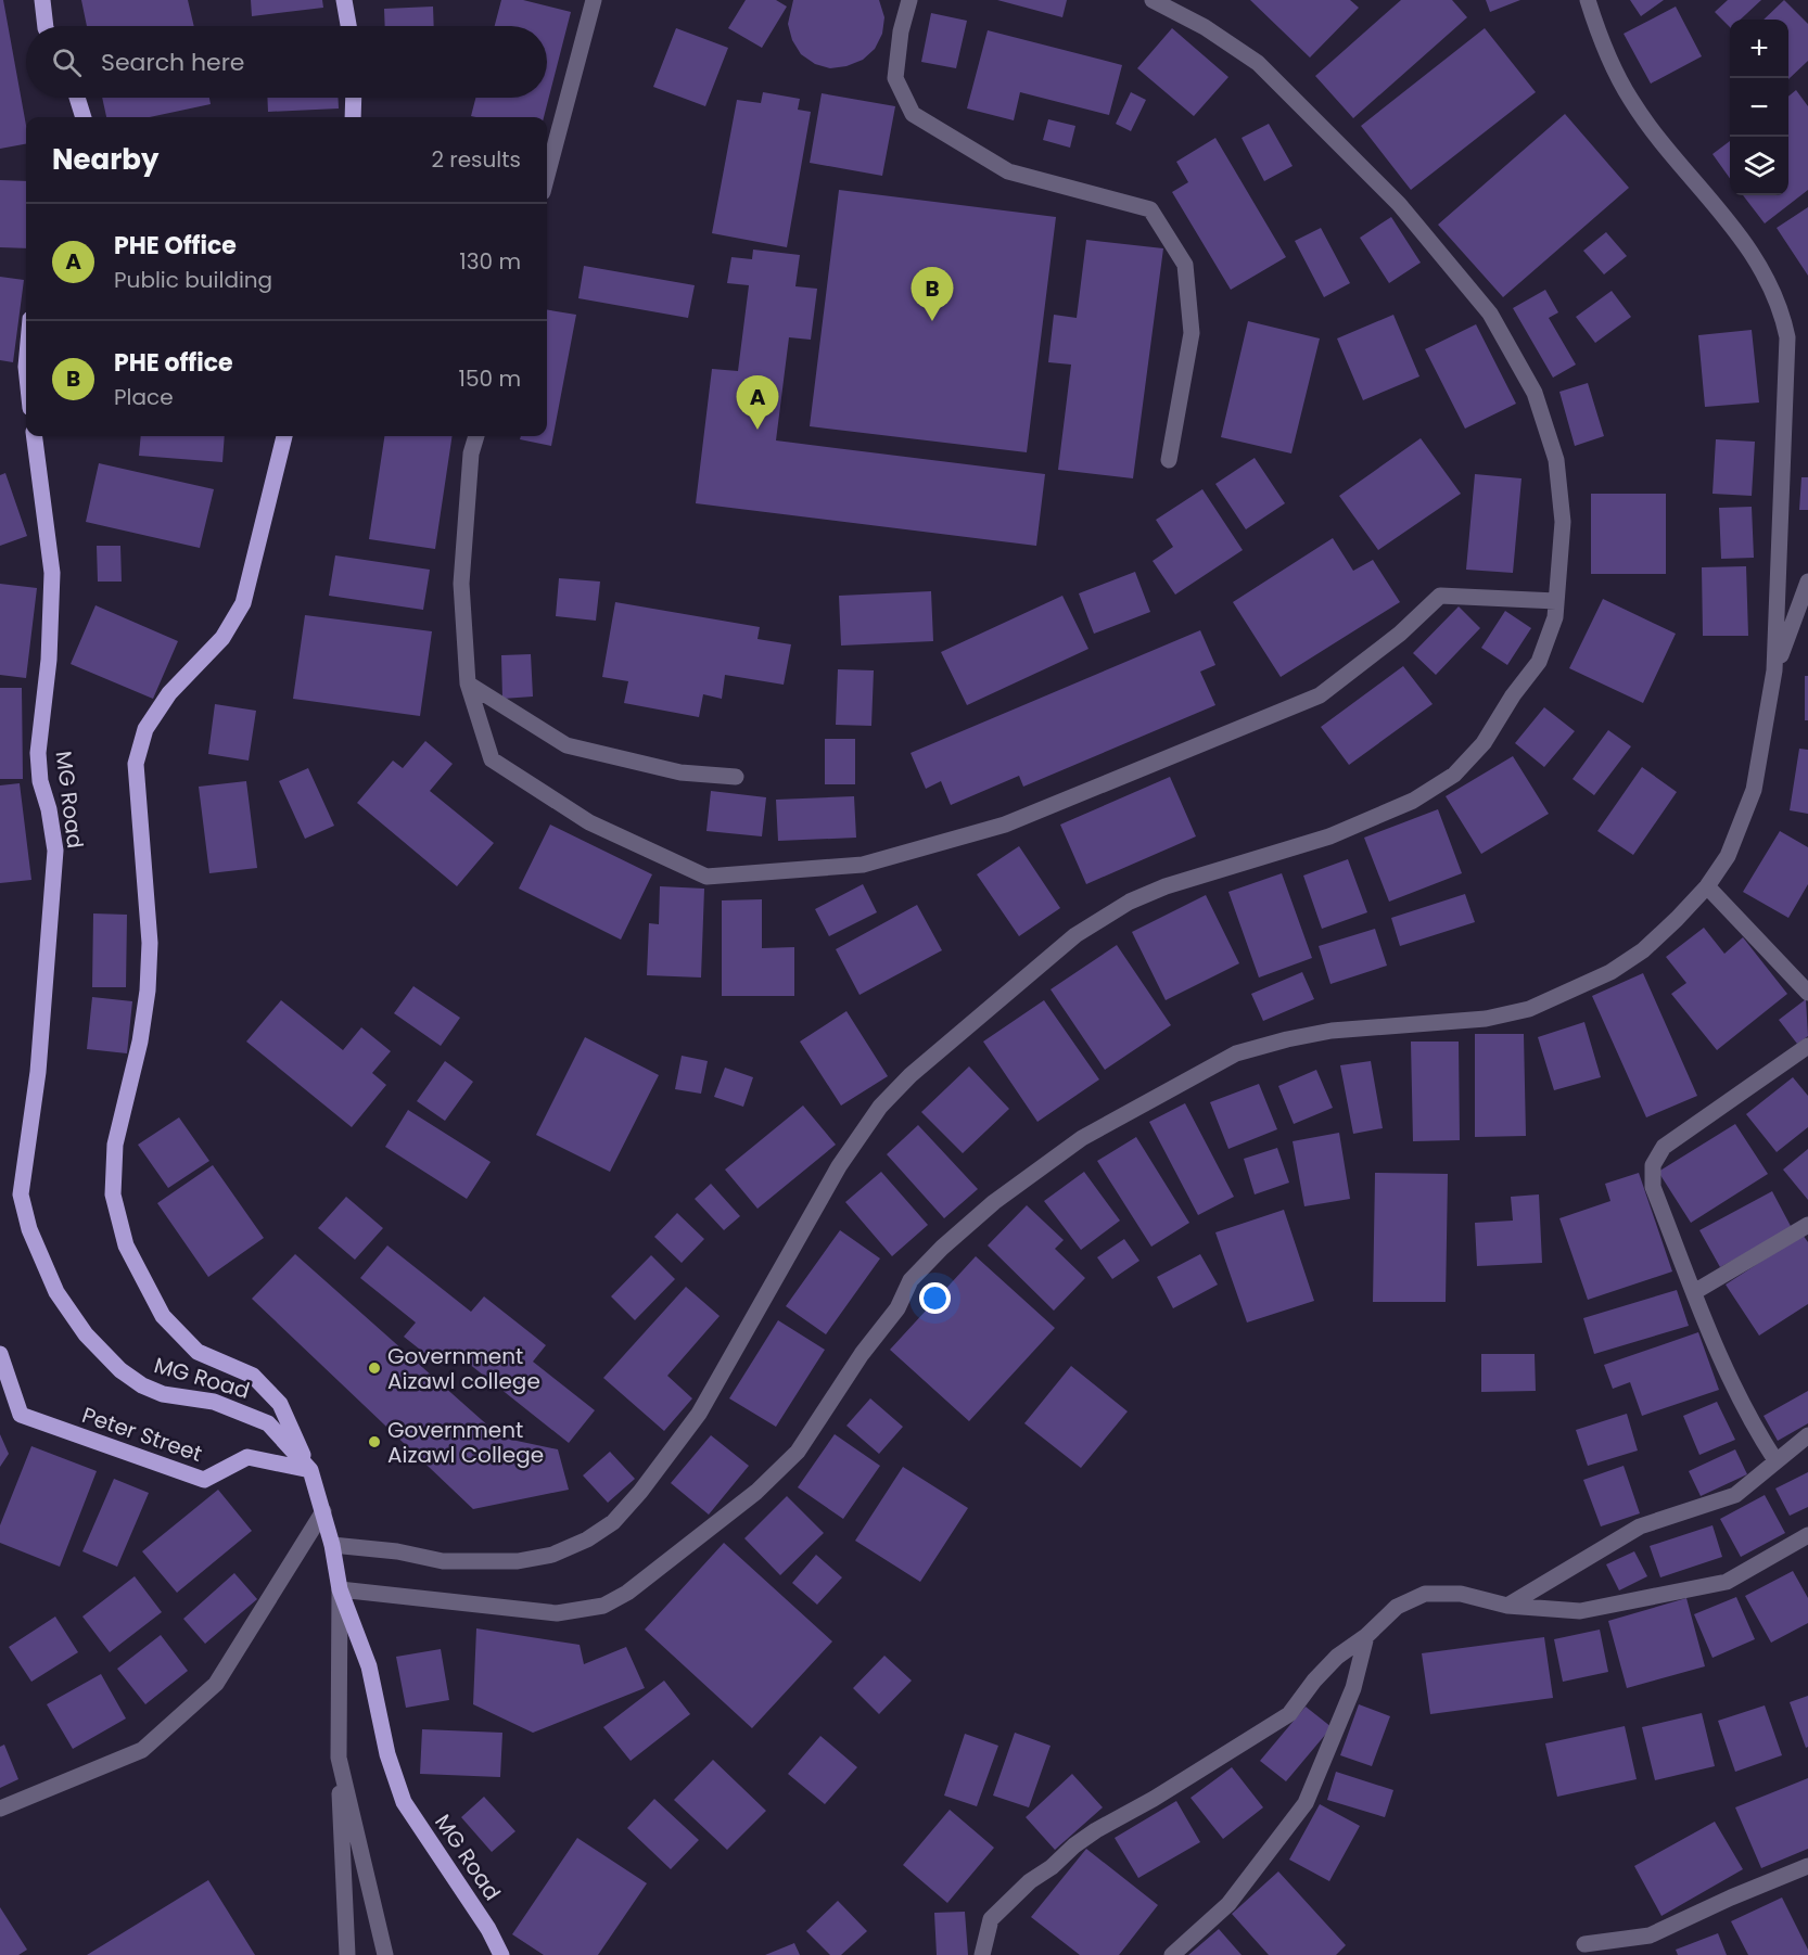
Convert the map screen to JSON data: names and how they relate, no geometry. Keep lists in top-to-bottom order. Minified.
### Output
{"streets":{"main road":["MG Road","Peter Street"]},"crossings":[["MG Road","Peter Street"]],"places":["Government Aizawl college","Government Aizawl College"],"page":{"map_buttons":["+","−"],"search":"Search here","heading":["Nearby","2 results"],"list":[{"mark":"A","name":"PHE Office","note":"Public building","value":"130 m"},{"mark":"B","name":"PHE office","note":"Place","value":"150 m"}],"pins":["B","A"]}}
